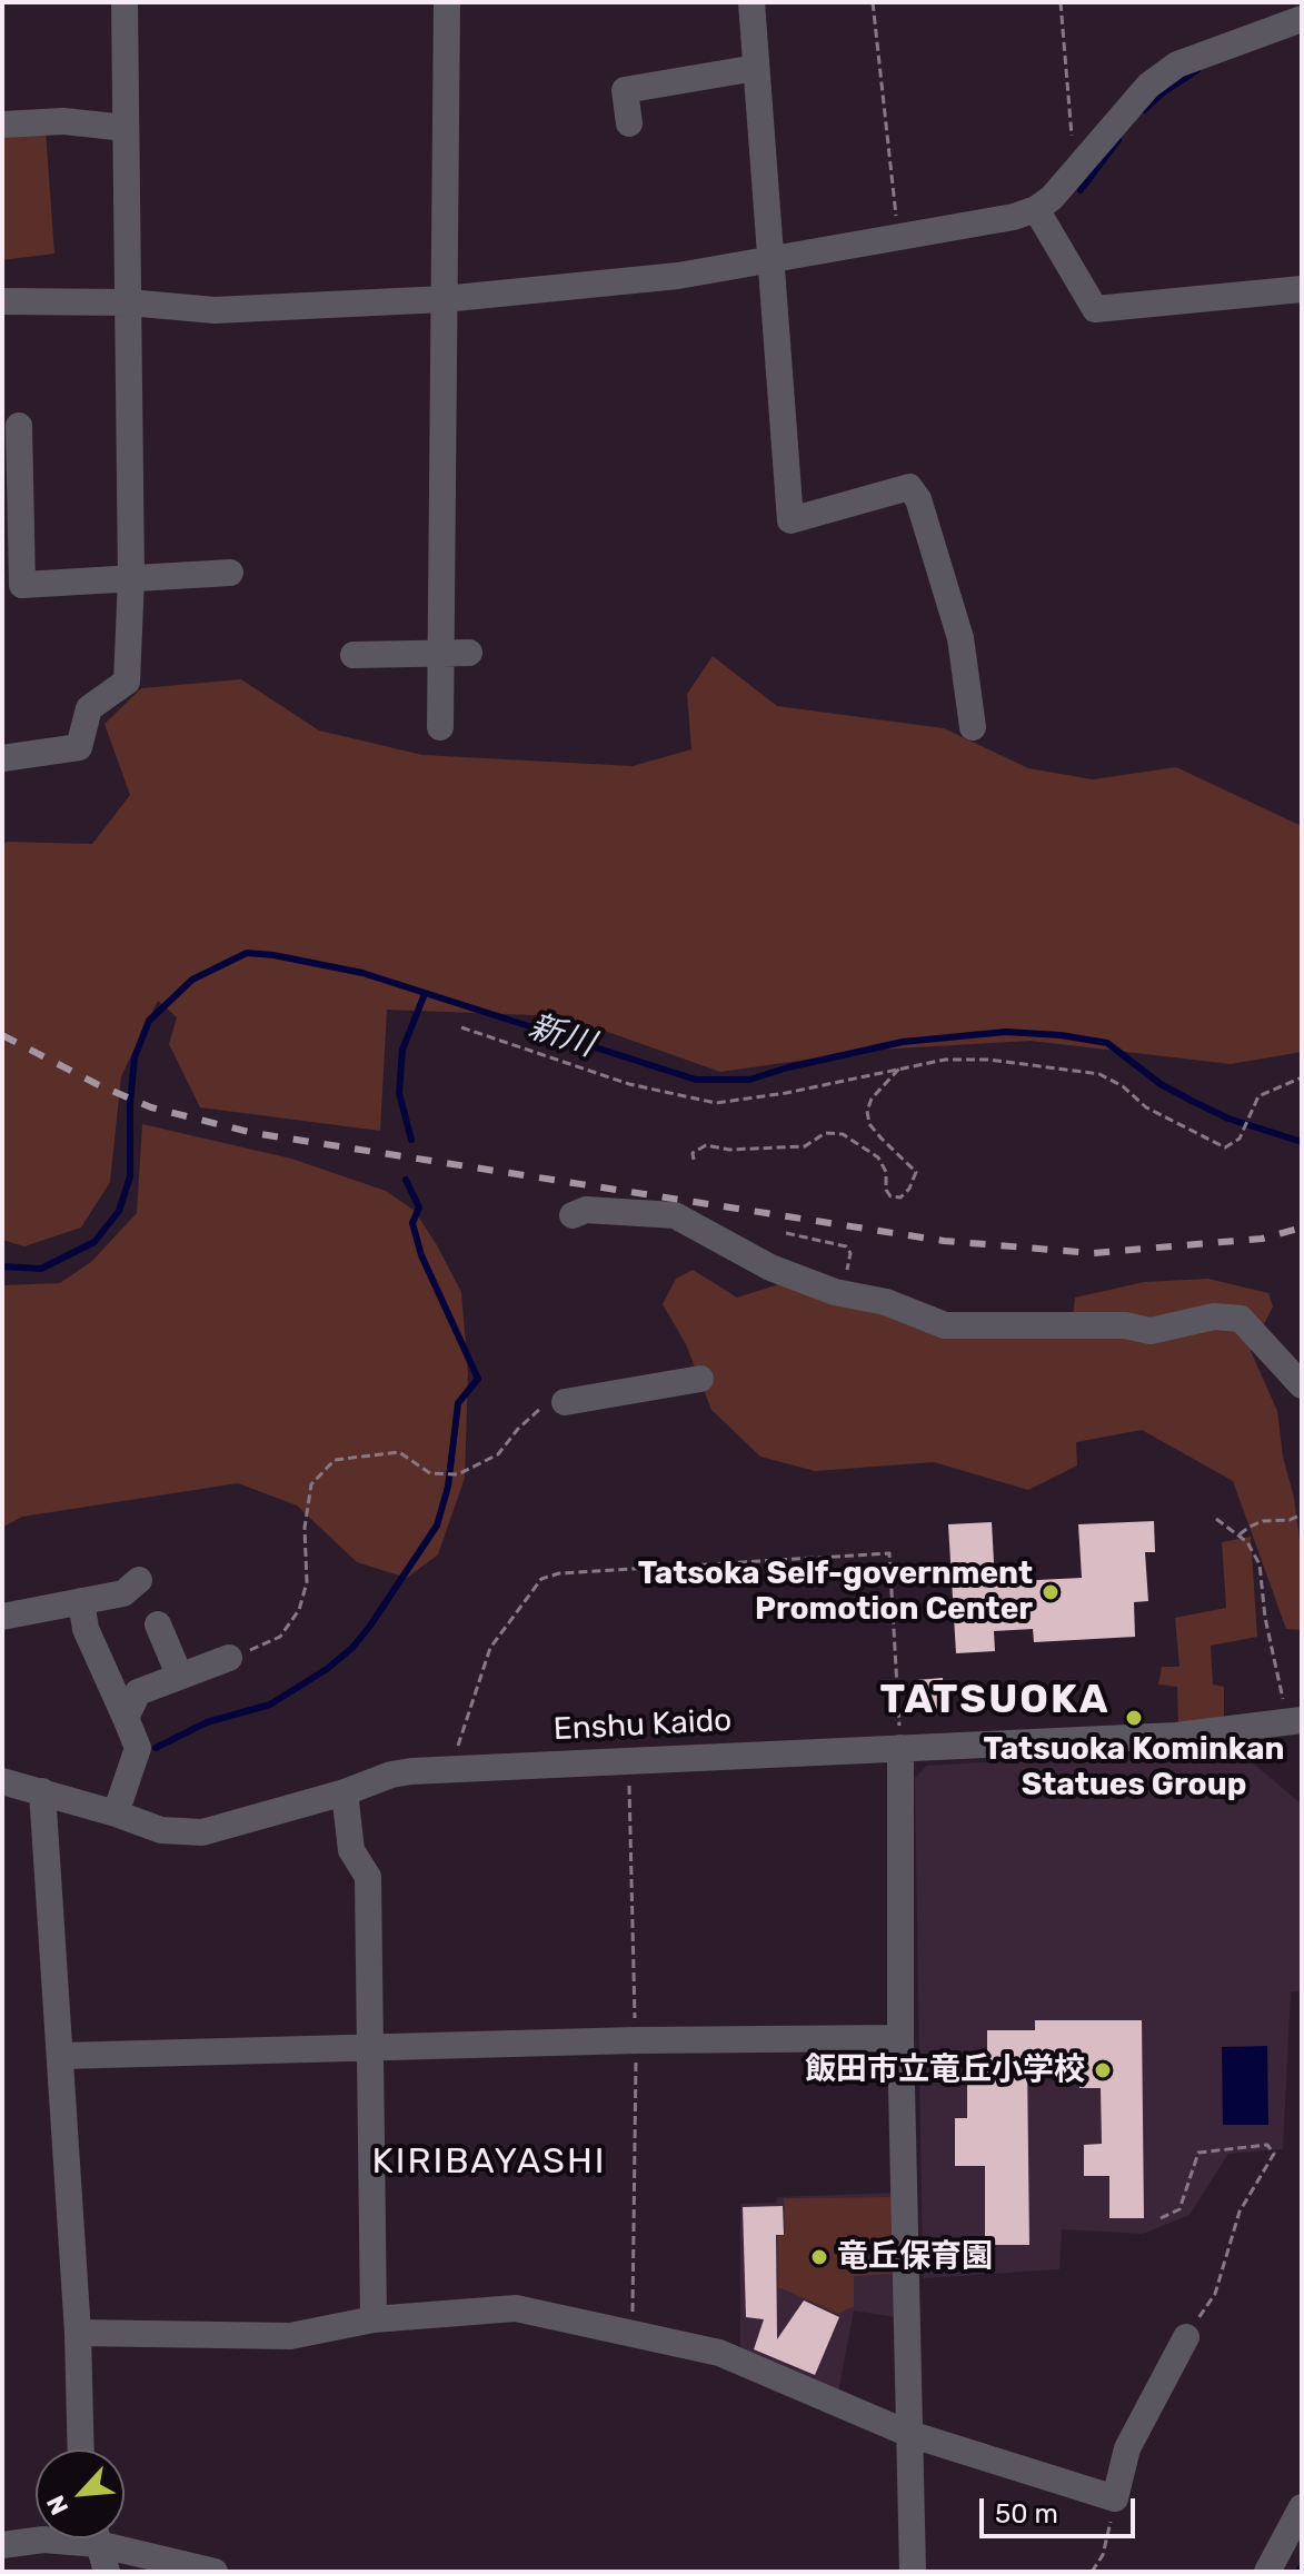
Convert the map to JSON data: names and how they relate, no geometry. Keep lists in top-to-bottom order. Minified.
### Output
{"streets":{"street":["Enshu Kaido"]},"districts":["TATSUOKA","KIRIBAYASHI"],"water":["新川"],"places":["Tatsoka Self-government Promotion Center","Tatsuoka Kominkan Statues Group","飯田市立竜丘小学校","竜丘保育園"],"scale_bar":"50 m","north":"bottom left"}
